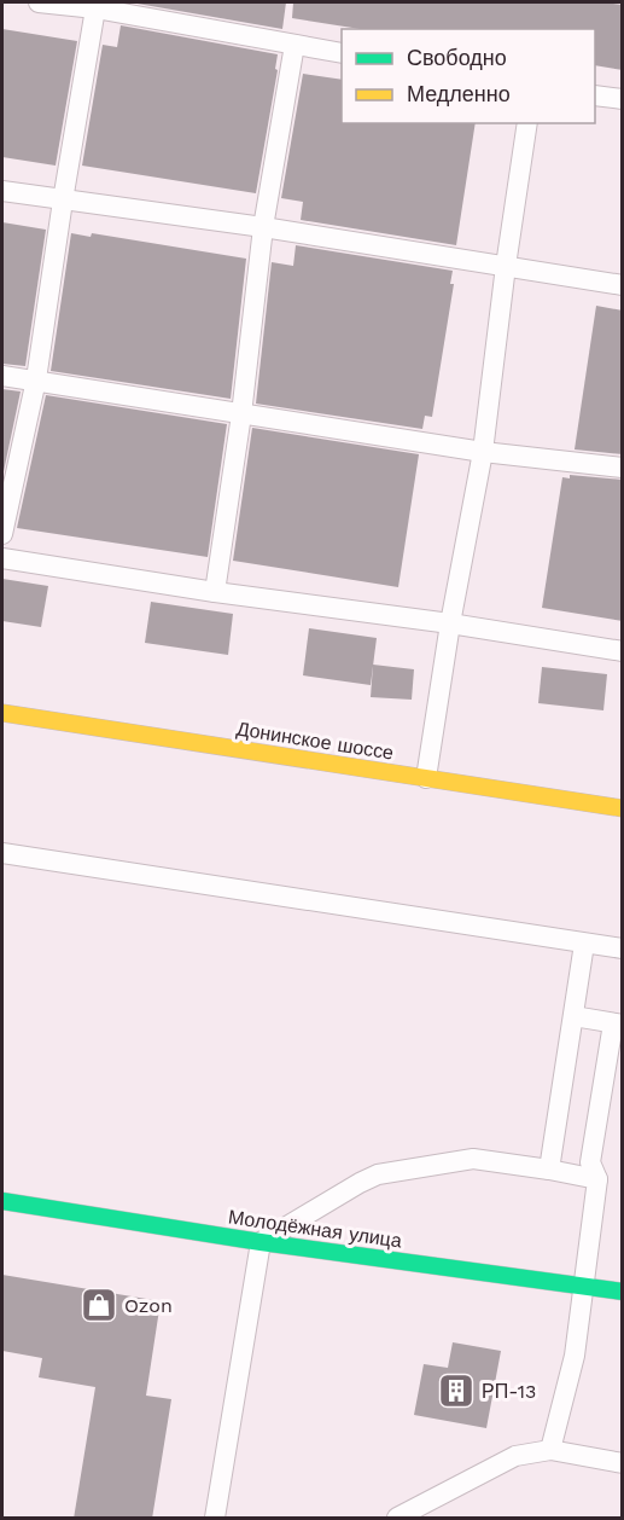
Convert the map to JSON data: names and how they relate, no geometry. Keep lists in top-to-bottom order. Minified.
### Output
{"streets":{"street":["Донинское шоссе","Молодёжная улица"]},"places":{"shop":["Ozon"],"building":["РП-13"]},"legend":["Свободно","Медленно"]}
